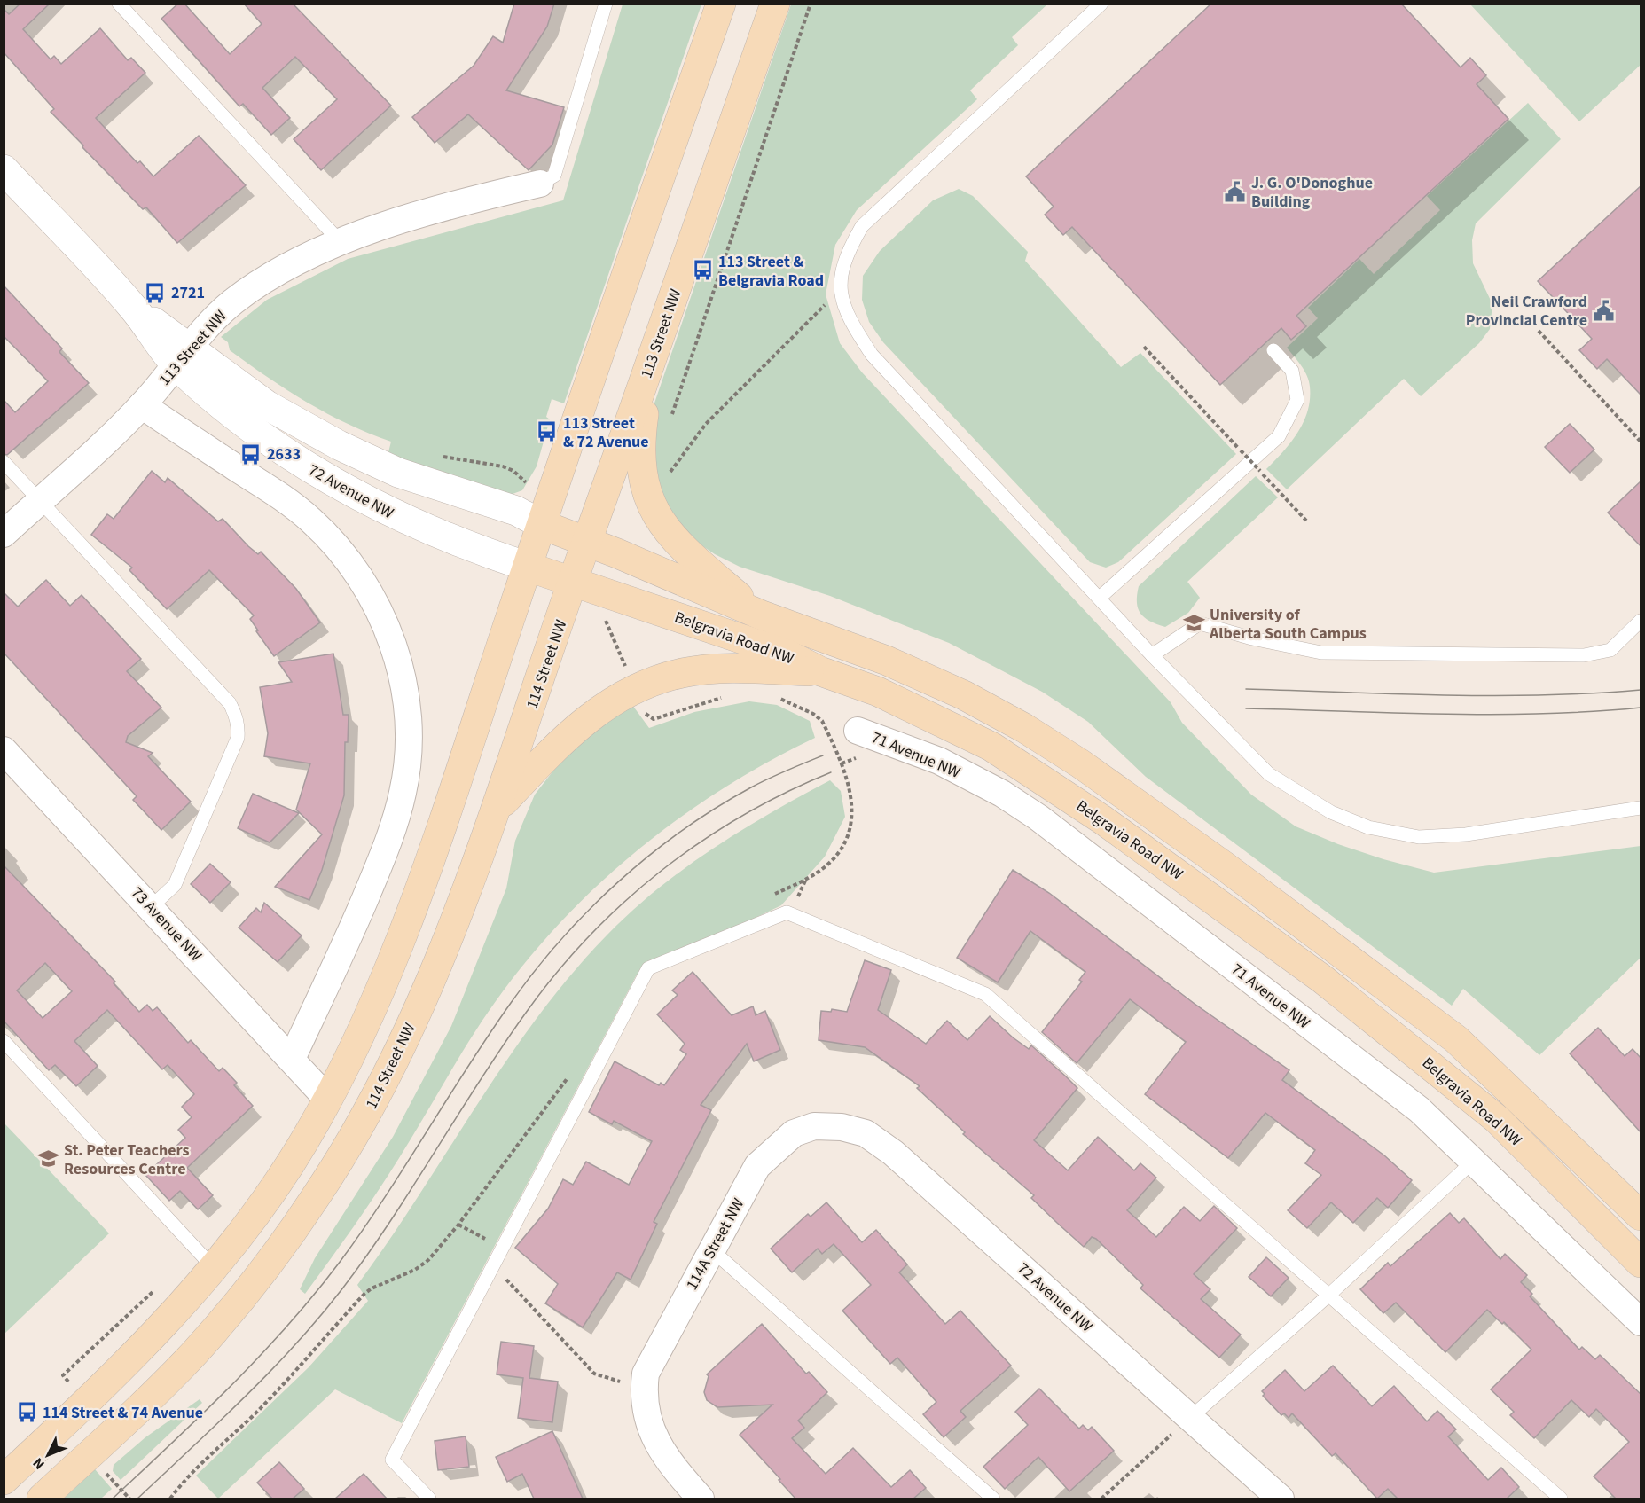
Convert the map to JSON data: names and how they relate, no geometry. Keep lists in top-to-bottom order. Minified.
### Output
{"streets":{"main road":["113 Street NW","Belgravia Road NW","114 Street NW"],"street":["72 Avenue NW","71 Avenue NW","73 Avenue NW","114A Street NW"]},"crossings":[["113 Street NW","72 Avenue NW"],["113 Street NW","Belgravia Road NW"],["113 Street NW","114 Street NW"],["72 Avenue NW","Belgravia Road NW"],["72 Avenue NW","114A Street NW"],["Belgravia Road NW","114 Street NW"]],"places":{"public building":["J. G. O'Donoghue Building","Neil Crawford Provincial Centre"],"bus stop":["113 Street & Belgravia Road","2721","113 Street & 72 Avenue","2633","114 Street & 74 Avenue"],"school or university":["University of Alberta South Campus","St. Peter Teachers Resources Centre"]},"north":"bottom left"}
